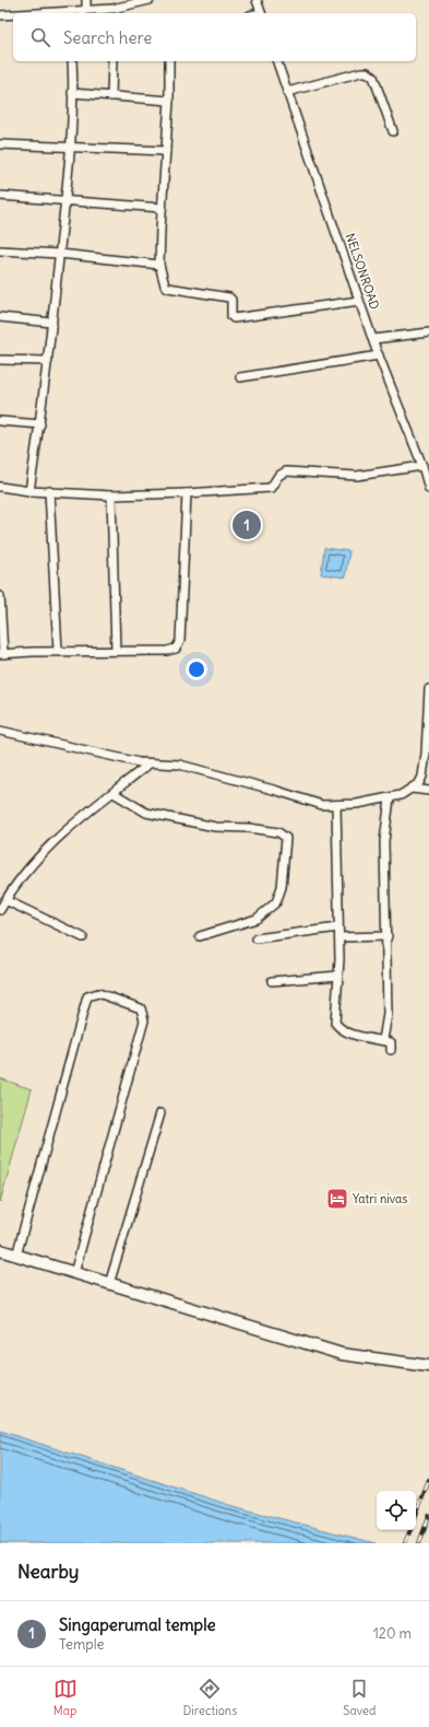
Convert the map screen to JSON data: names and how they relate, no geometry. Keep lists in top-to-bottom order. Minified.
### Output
{"streets":{"street":["NELSONROAD"]},"places":{"hotel":["Yatri nivas"]},"page":{"search":"Search here","pins":"1","heading":"Nearby","list":[{"mark":"1","name":"Singaperumal temple","note":"Temple","value":"120 m"}],"nav":["Map","Directions","Saved"]}}
